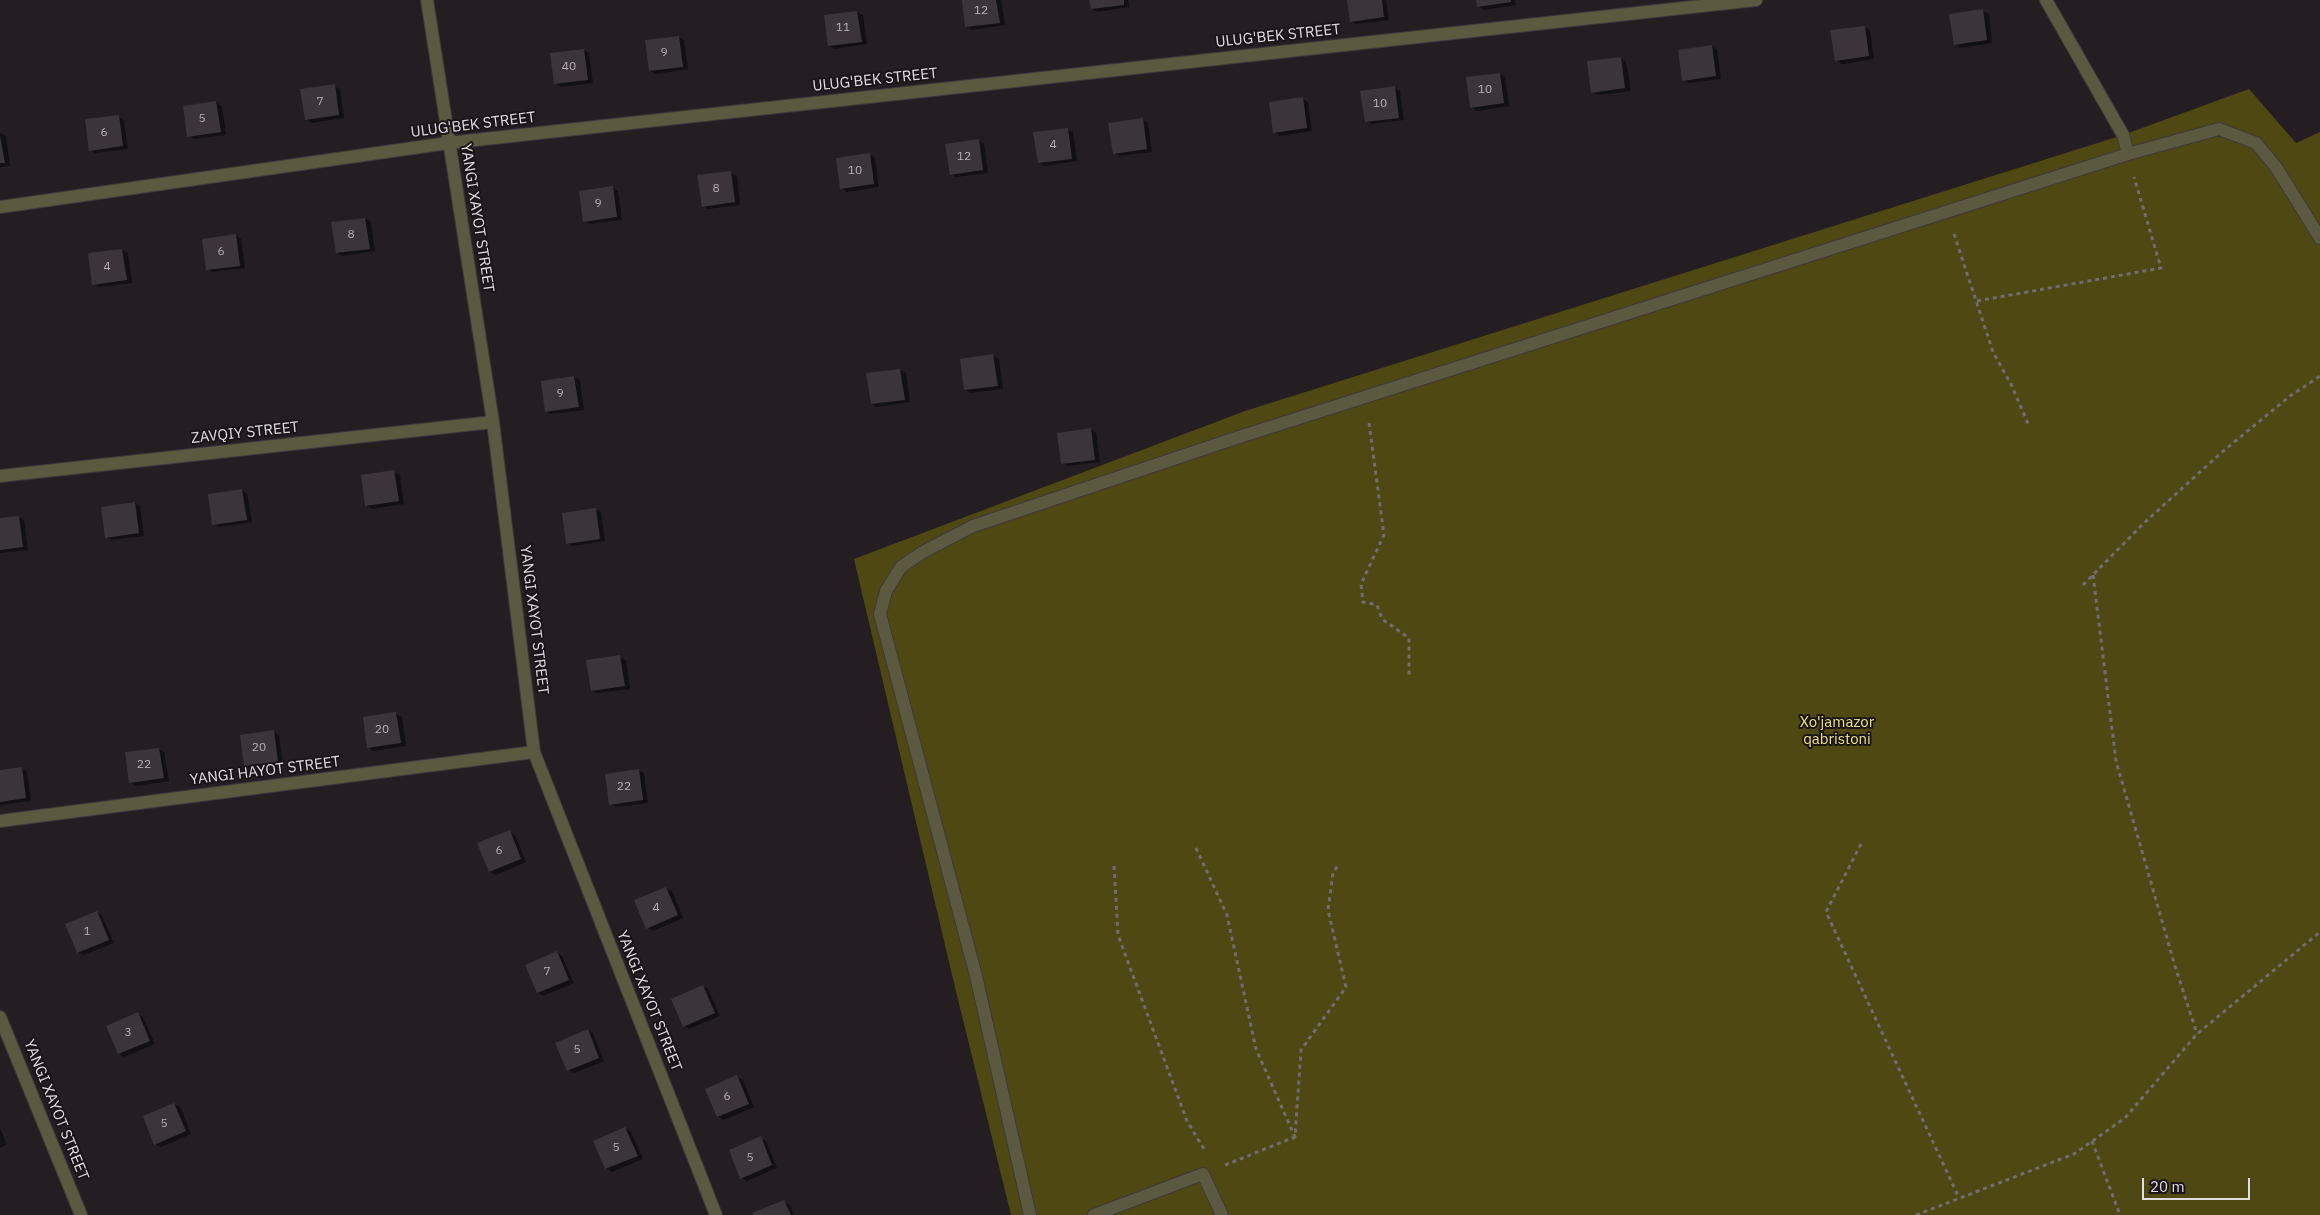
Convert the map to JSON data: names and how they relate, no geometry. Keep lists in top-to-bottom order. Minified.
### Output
{"streets":{"street":["ULUG'BEK STREET","YANGI XAYOT STREET","ZAVQIY STREET","YANGI HAYOT STREET"]},"crossings":[["ULUG'BEK STREET","YANGI XAYOT STREET"],["YANGI XAYOT STREET","ZAVQIY STREET"],["YANGI XAYOT STREET","YANGI HAYOT STREET"]],"parks":["Xo'jamazor qabristoni"],"house_numbers":["12","11","9","40","10","7","10","5","6","4","12","10","8","9","8","6","4","9","20","20","22","22","6","4","1","7","3","5","6","5","5","5"],"scale_bar":"20 m"}
